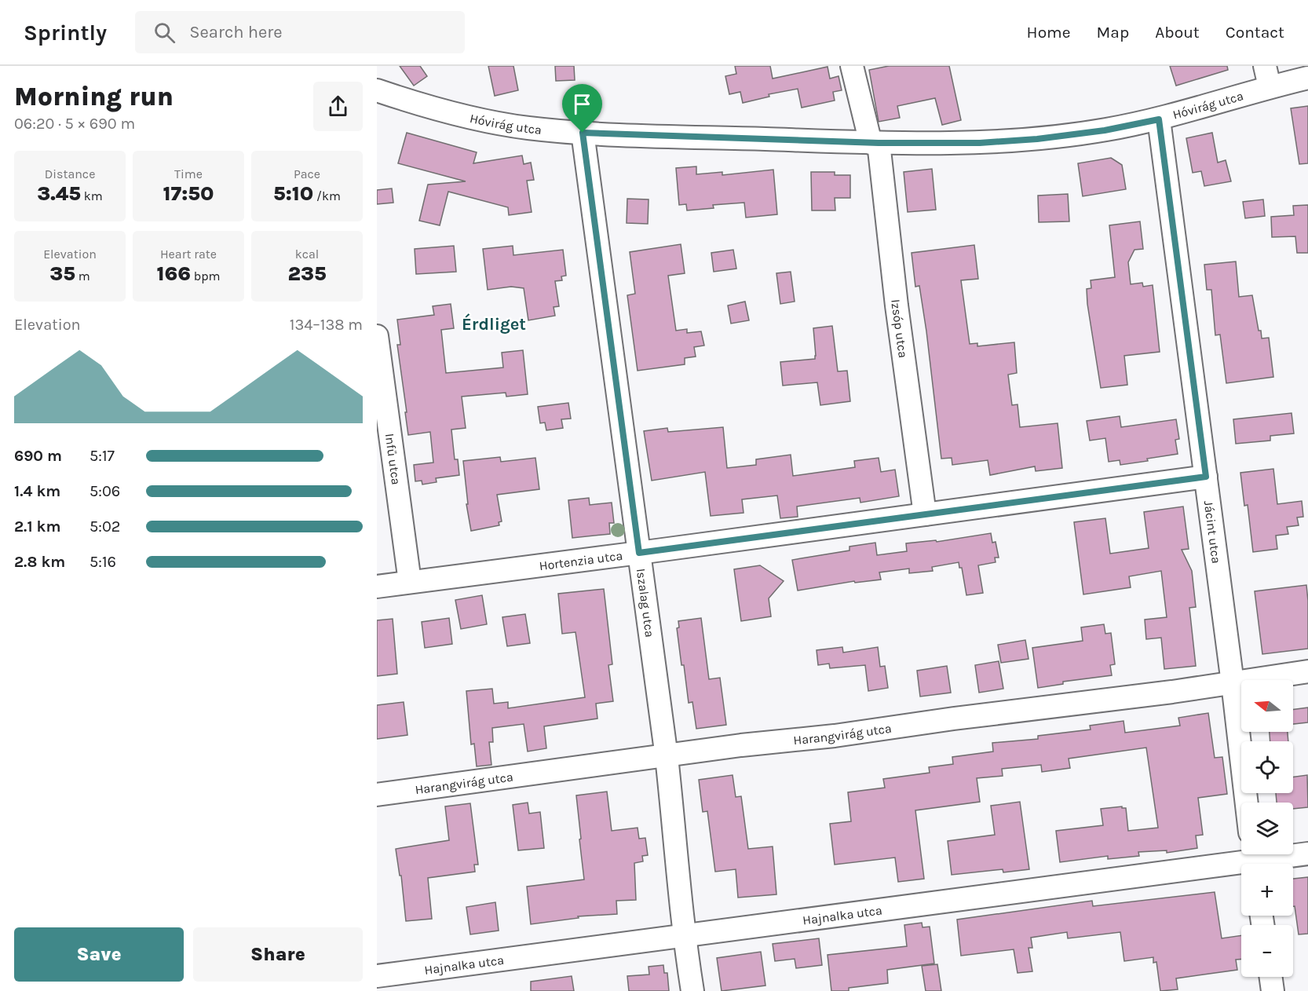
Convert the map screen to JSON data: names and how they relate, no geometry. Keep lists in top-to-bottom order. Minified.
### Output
{"streets":{"street":["Hóvirág utca","Izsóp utca","Infű utca","Jácint utca","Hortenzia utca","Iszalag utca","Harangvirág utca","Hajnalka utca"]},"crossings":[["Hóvirág utca","Izsóp utca"],["Hóvirág utca","Jácint utca"],["Hóvirág utca","Iszalag utca"],["Izsóp utca","Hortenzia utca"],["Infű utca","Hortenzia utca"],["Jácint utca","Hortenzia utca"],["Jácint utca","Harangvirág utca"],["Hortenzia utca","Iszalag utca"],["Iszalag utca","Harangvirág utca"],["Iszalag utca","Hajnalka utca"]],"districts":["Érdliget"],"north":"left","page":{"header":"Sprintly","search":"Search here","nav":["Home","Map","About","Contact"],"heading":["Morning run","06:20 · 5 × 690 m"],"stats":[["Distance","3.45 km"],["Time","17:50"],["Pace","5:10 /km"],["Elevation","35 m"],["Heart rate","166 bpm"],["kcal","235"]],"chart":["Elevation","134–138 m"],"list":[{"name":"690 m","note":"5:17"},{"name":"1.4 km","note":"5:06"},{"name":"2.1 km","note":"5:02"},{"name":"2.8 km","note":"5:16"}],"map_buttons":["+","−"],"buttons":["Save","Share"]}}
